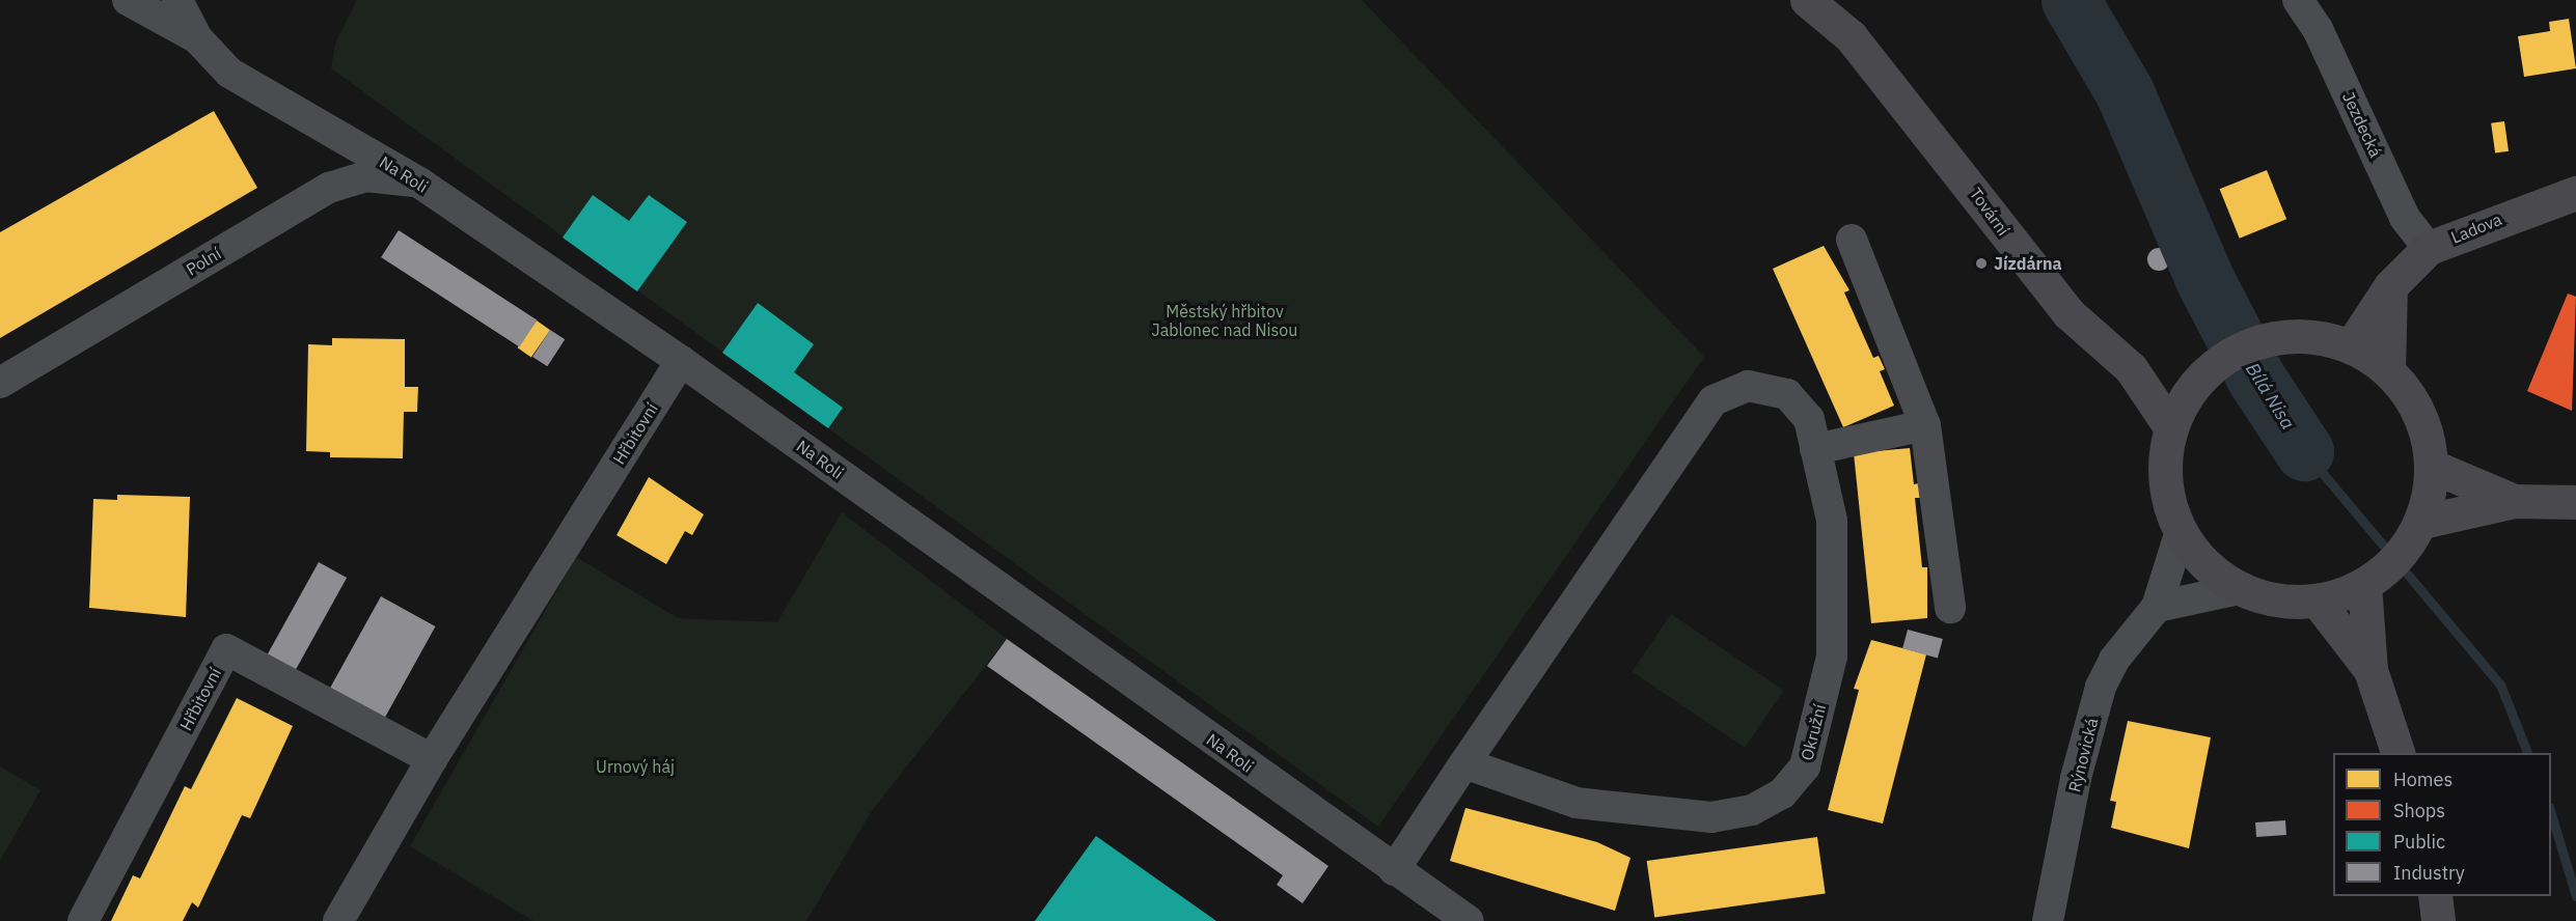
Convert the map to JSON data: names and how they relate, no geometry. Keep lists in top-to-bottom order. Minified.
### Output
{"streets":{"street":["Jezdecká","Na Roli","Tovární","Ladova","Polní","Hřbitovní","Okružní","Rýnovická"]},"crossings":[["Jezdecká","Ladova"],["Na Roli","Polní"],["Na Roli","Hřbitovní"],["Na Roli","Okružní"]],"water":["Bílá Nisa"],"parks":["Městský hřbitov Jablonec nad Nisou","Urnový háj"],"places":["Jízdárna"],"legend":["Homes","Shops","Public","Industry"]}
